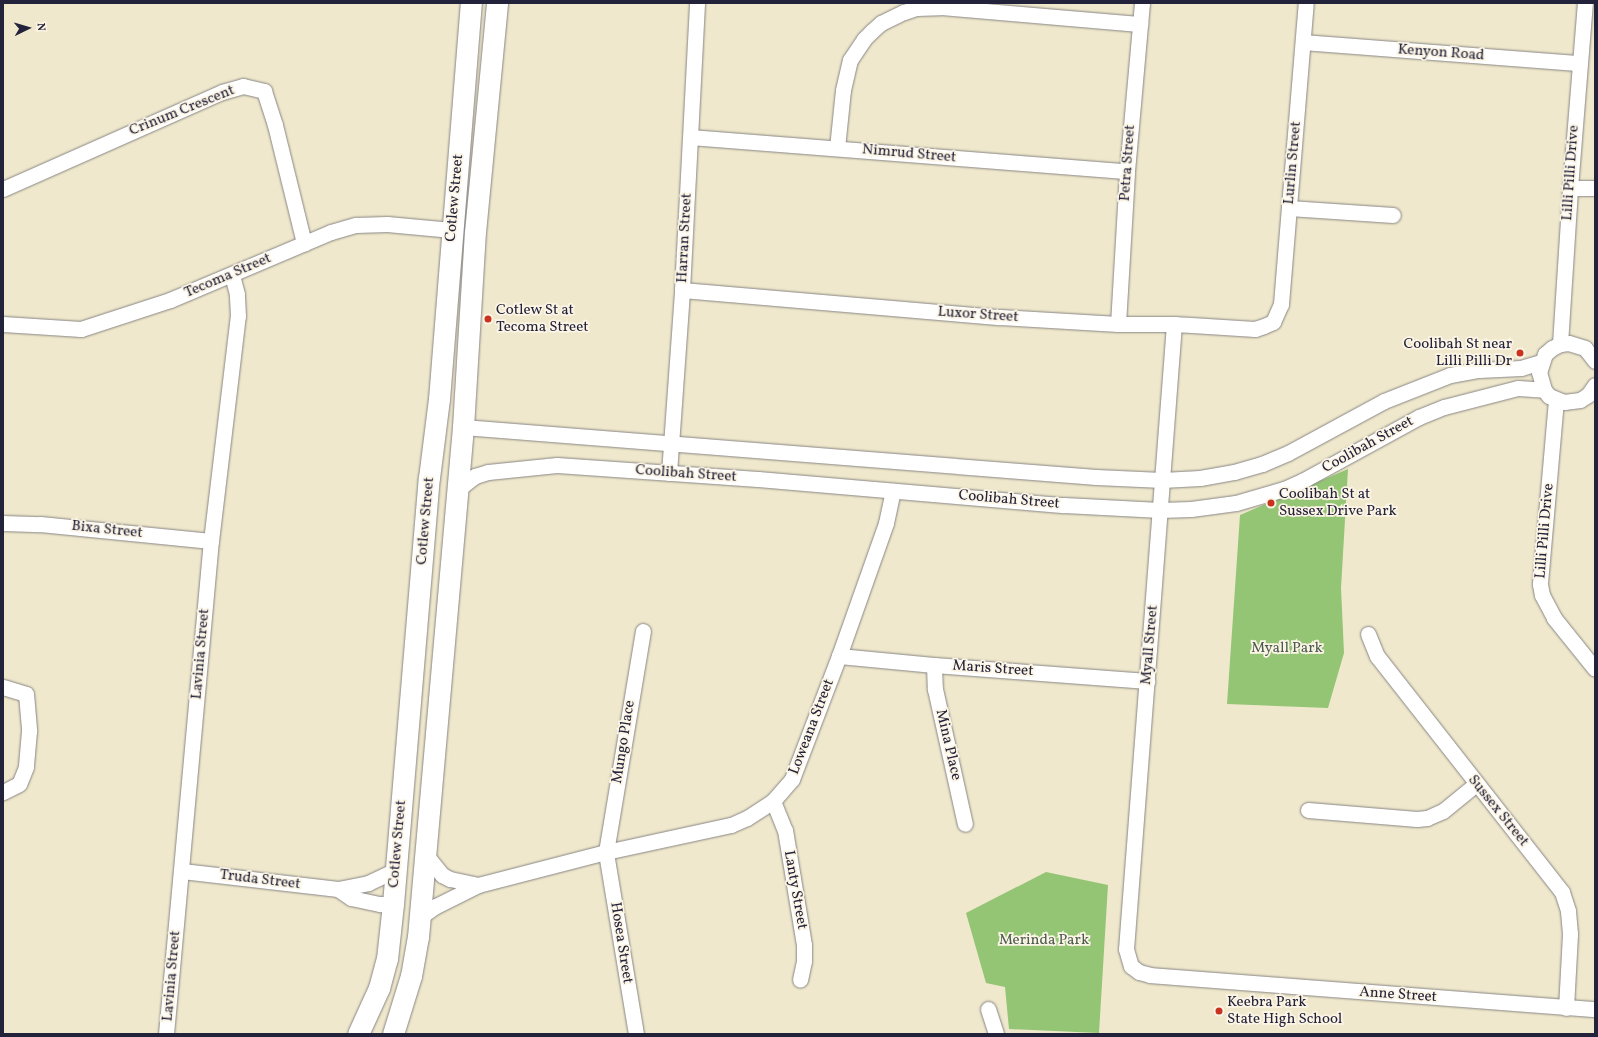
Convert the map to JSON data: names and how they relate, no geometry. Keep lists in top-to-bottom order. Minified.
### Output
{"streets":{"main road":["Cotlew Street"],"street":["Kenyon Road","Crinum Crescent","Nimrud Street","Petra Street","Lurlin Street","Lilli Pilli Drive","Harran Street","Tecoma Street","Luxor Street","Coolibah Street","Bixa Street","Myall Street","Lavinia Street","Maris Street","Loweana Street","Mungo Place","Mina Place","Sussex Street","Truda Street","Lanty Street","Hosea Street","Anne Street"]},"crossings":[["Kenyon Road","Lurlin Street"],["Kenyon Road","Lilli Pilli Drive"],["Crinum Crescent","Tecoma Street"],["Nimrud Street","Petra Street"],["Nimrud Street","Harran Street"],["Petra Street","Luxor Street"],["Lurlin Street","Luxor Street"],["Cotlew Street","Tecoma Street"],["Cotlew Street","Coolibah Street"],["Cotlew Street","Loweana Street"],["Cotlew Street","Truda Street"],["Harran Street","Luxor Street"],["Harran Street","Coolibah Street"],["Tecoma Street","Lavinia Street"],["Luxor Street","Myall Street"],["Coolibah Street","Myall Street"],["Coolibah Street","Loweana Street"],["Bixa Street","Lavinia Street"],["Myall Street","Maris Street"],["Myall Street","Anne Street"],["Lavinia Street","Truda Street"],["Maris Street","Loweana Street"],["Maris Street","Mina Place"],["Loweana Street","Mungo Place"],["Loweana Street","Lanty Street"],["Loweana Street","Hosea Street"],["Mungo Place","Hosea Street"],["Sussex Street","Anne Street"]],"parks":["Myall Park","Merinda Park"],"places":["Cotlew St at Tecoma Street","Coolibah St near Lilli Pilli Dr","Coolibah St at Sussex Drive Park","Keebra Park State High School"],"north":"right"}
